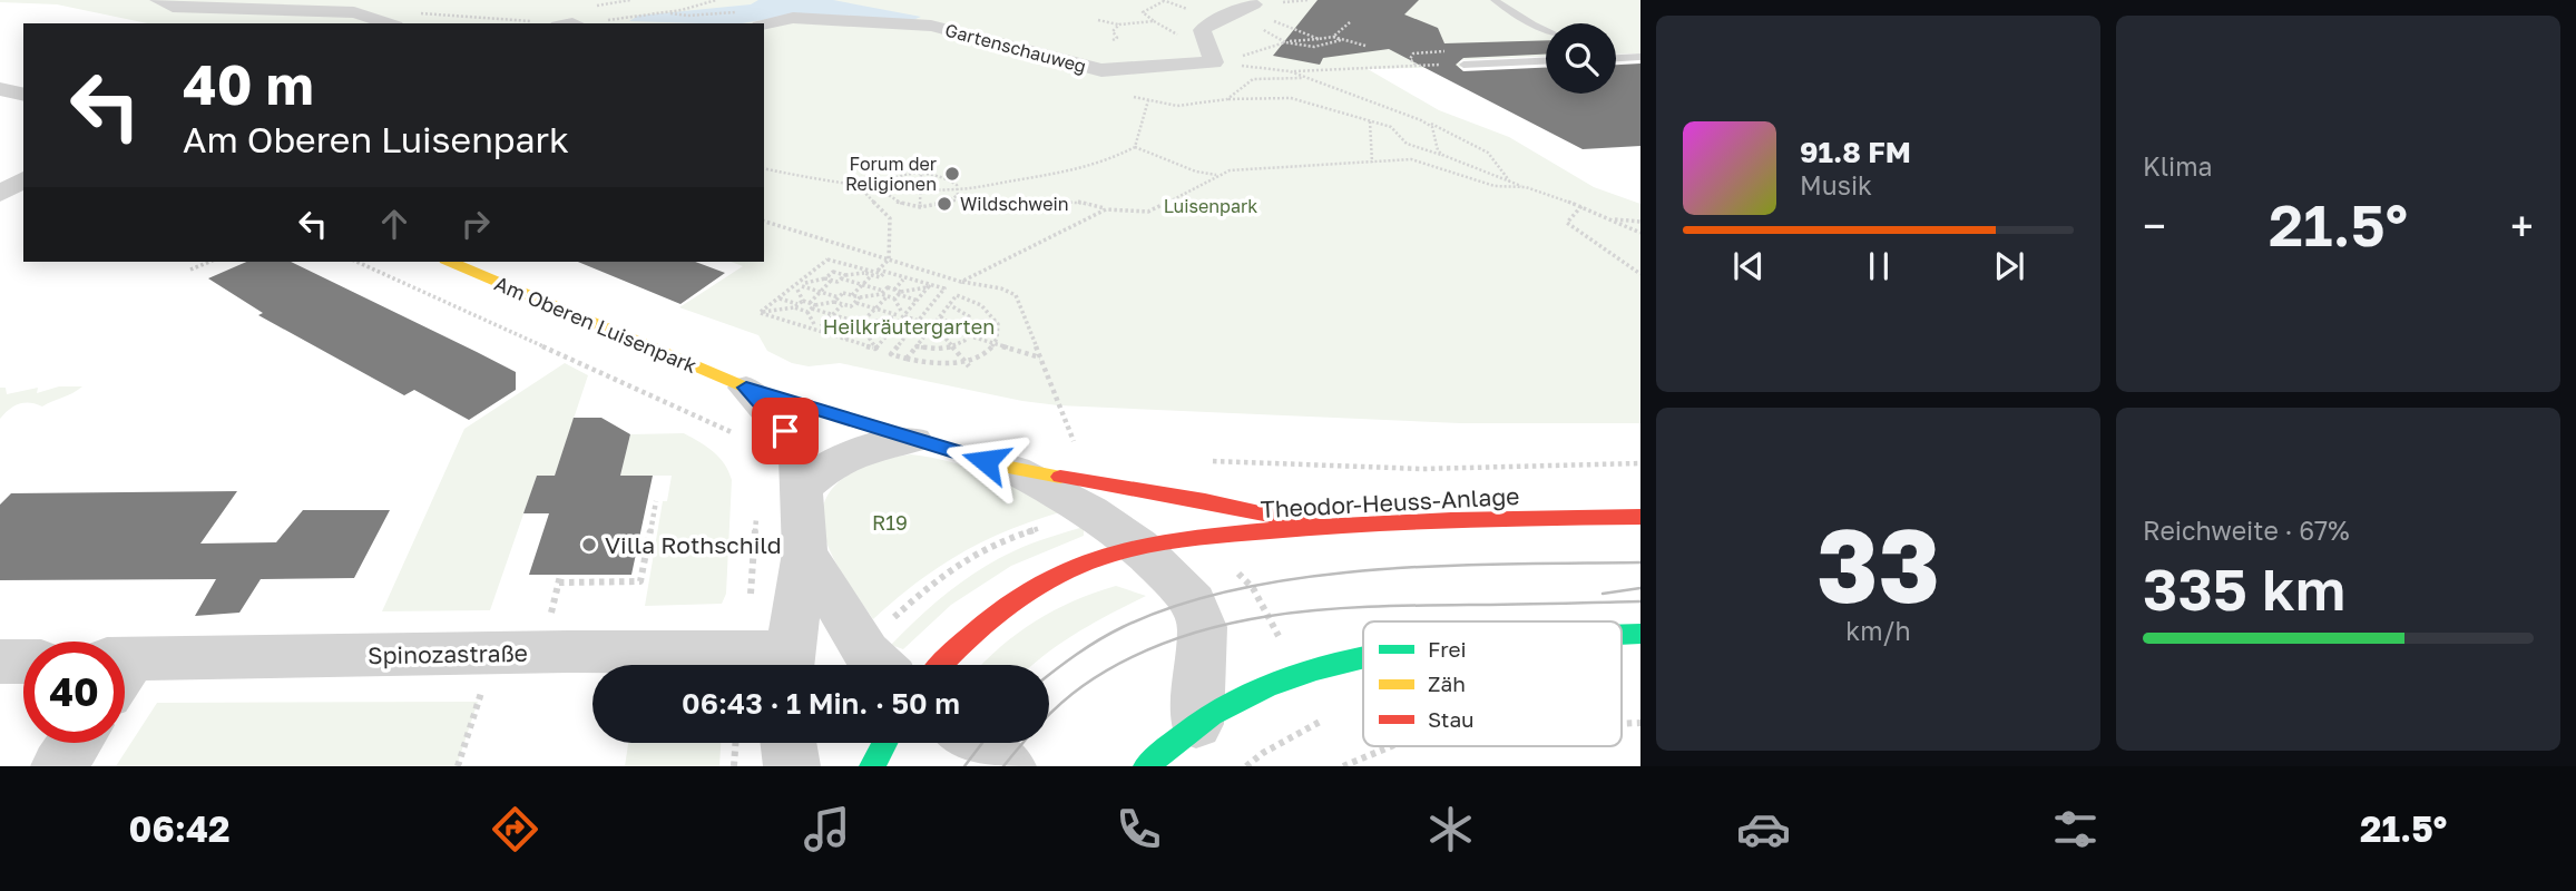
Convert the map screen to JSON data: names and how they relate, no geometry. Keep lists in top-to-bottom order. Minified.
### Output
{"streets":{"main road":["Am Oberen Luisenpark","Theodor-Heuss-Anlage"],"street":["Gartenschauweg","Spinozastraße"]},"crossings":[["Am Oberen Luisenpark","Theodor-Heuss-Anlage"],["Am Oberen Luisenpark","Spinozastraße"]],"parks":["Luisenpark","Heilkräutergarten","R19"],"places":["Forum der Religionen","Wildschwein","Villa Rothschild"],"legend":["Frei","Zäh","Stau"],"page":{"tile":["Klima",["33","km/h"],["Reichweite · 67%","335 km"]],"turn":["40 m","Am Oberen Luisenpark"],"song":["91.8 FM","Musik"],"heat":["−","21.5°","+"],"limit":"40","trip":"06:43 · 1 Min. · 50 m","tabs":["06:42","21.5°"]}}
